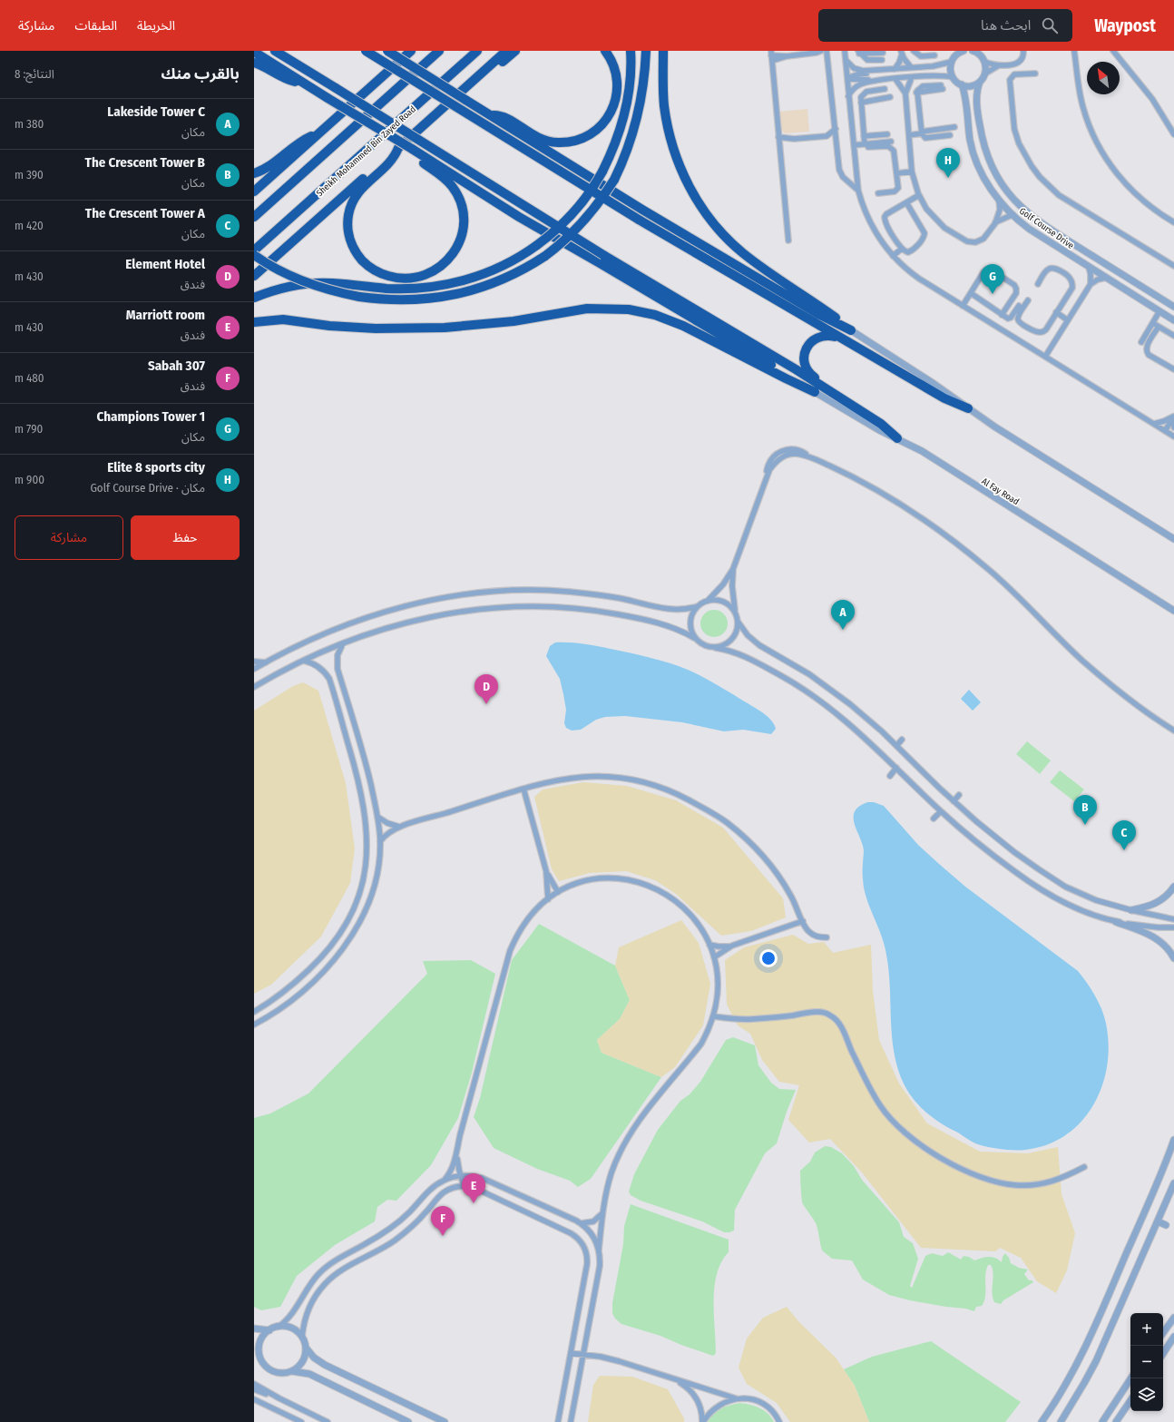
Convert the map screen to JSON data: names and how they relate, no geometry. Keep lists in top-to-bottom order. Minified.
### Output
{"streets":{"highway":["Sheikh Mohammed Bin Zayed Road"],"street":["Golf Course Drive","Al Fay Road"]},"north":"top left","page":{"header":"Waypost","search":"ابحث هنا","nav":["الخريطة","الطبقات","مشاركة"],"heading":["بالقرب منك","النتائج: 8"],"list":[{"mark":"A","name":"Lakeside Tower C","note":"مكان","value":"380 m"},{"mark":"B","name":"The Crescent Tower B","note":"مكان","value":"390 m"},{"mark":"C","name":"The Crescent Tower A","note":"مكان","value":"420 m"},{"mark":"D","name":"Element Hotel","note":"فندق","value":"430 m"},{"mark":"E","name":"Marriott room","note":"فندق","value":"430 m"},{"mark":"F","name":"307 Sabah","note":"فندق","value":"480 m"},{"mark":"G","name":"Champions Tower 1","note":"مكان","value":"790 m"},{"mark":"H","name":"Elite 8 sports city","note":"مكان · Golf Course Drive","value":"900 m"}],"pins":["H","G","A","D","B","C","E","F"],"buttons":["حفظ","مشاركة"],"map_buttons":["+","−"]}}
